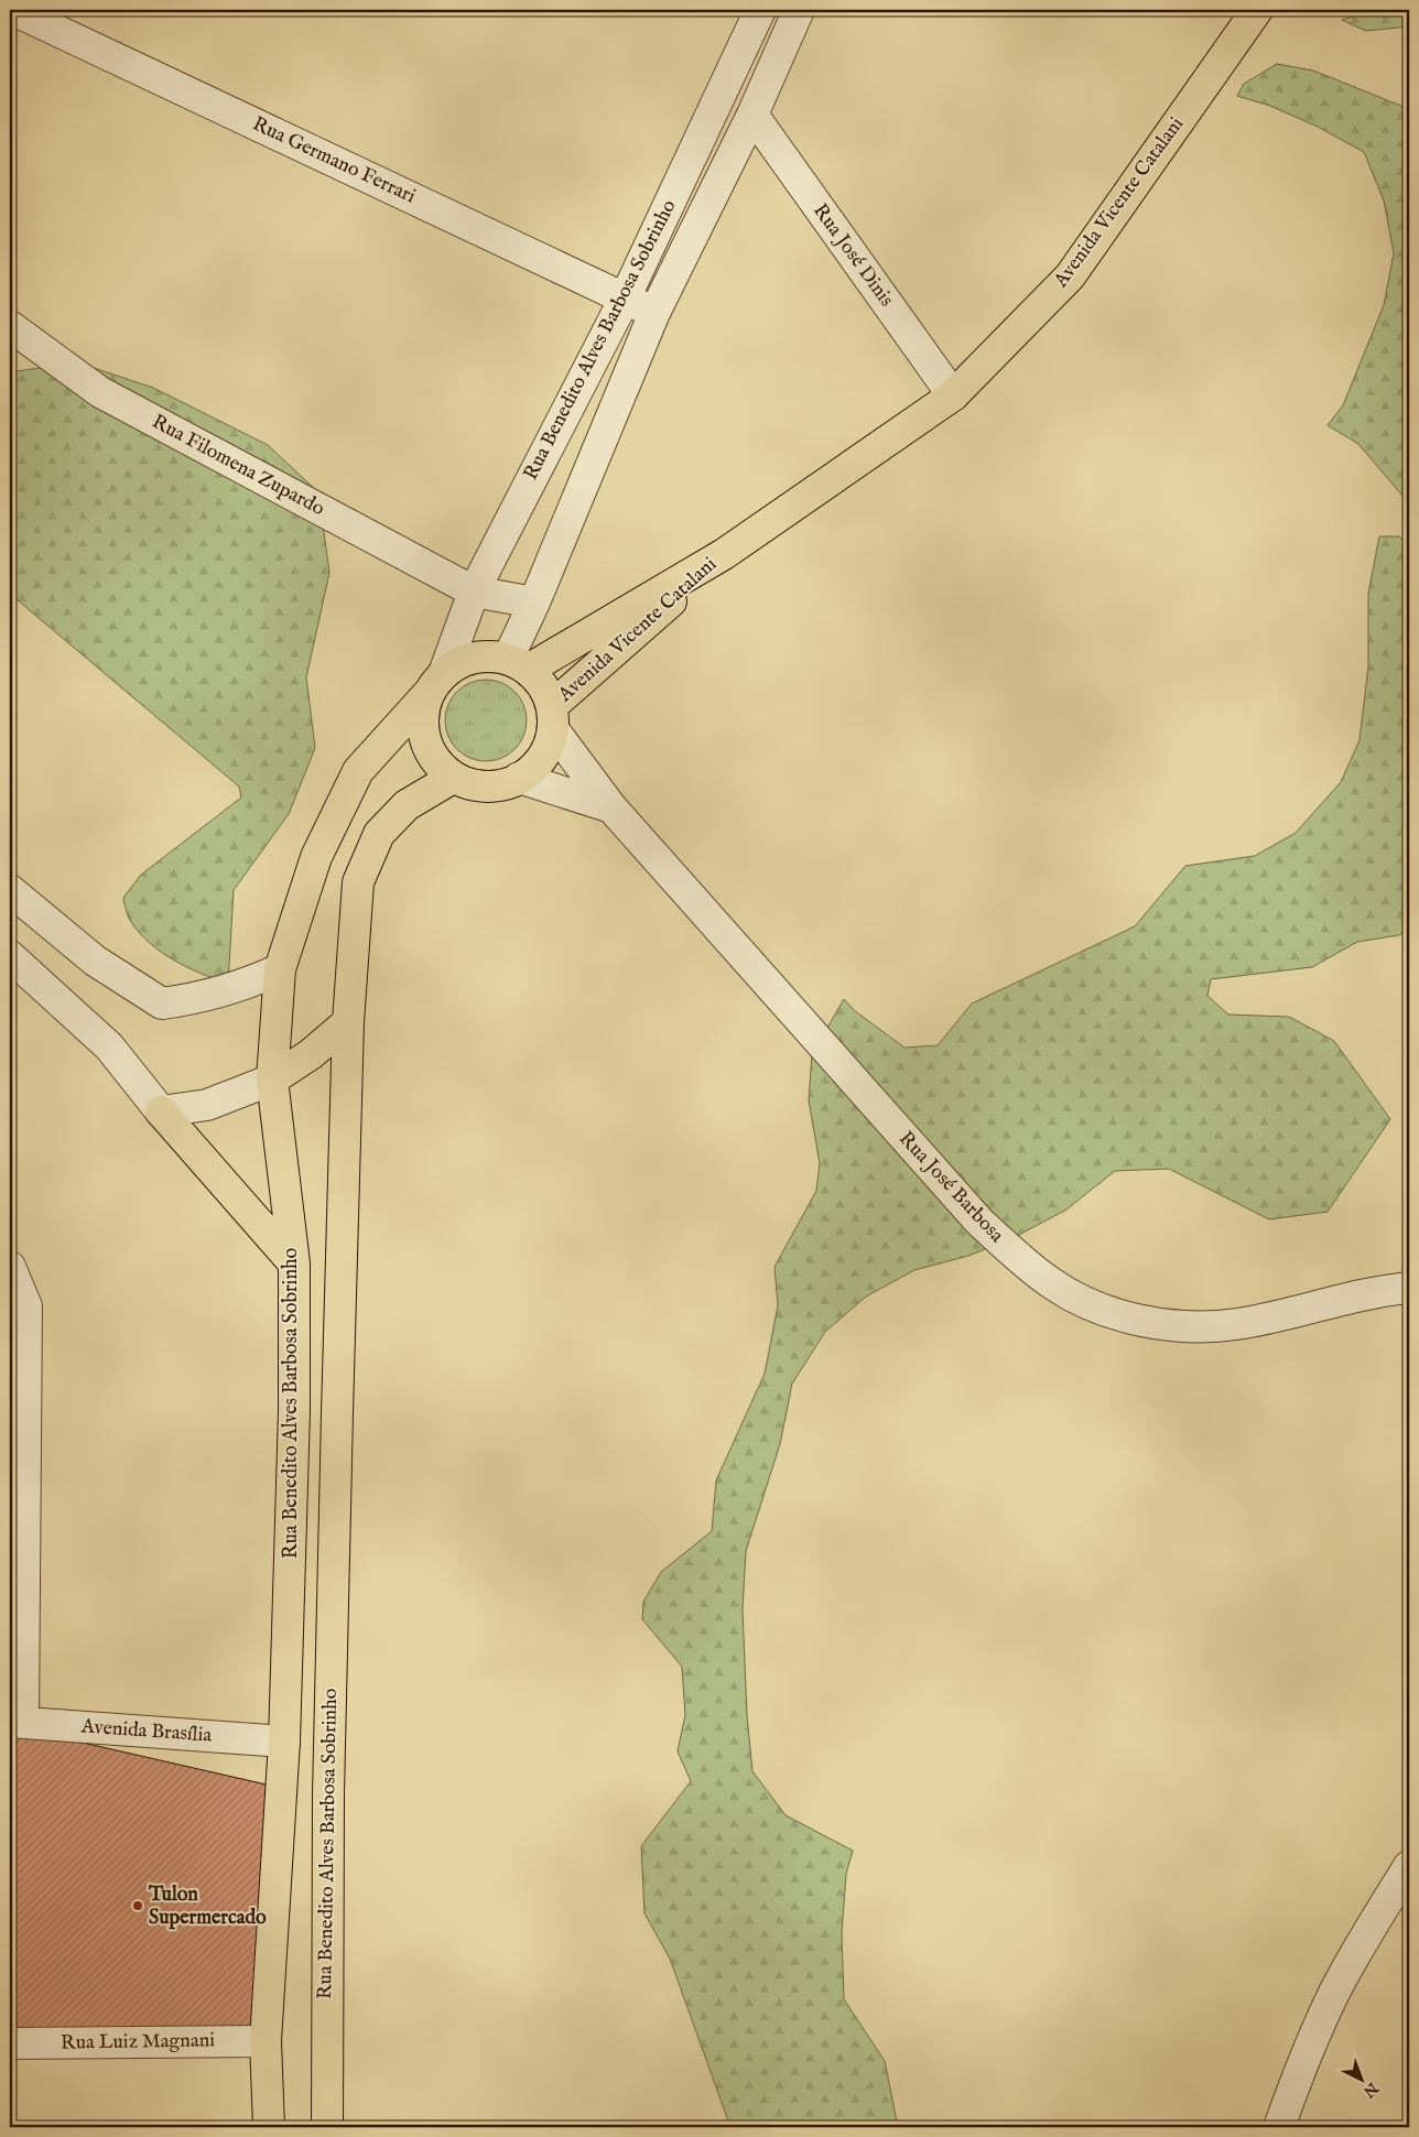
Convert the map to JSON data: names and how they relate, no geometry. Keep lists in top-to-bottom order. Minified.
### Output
{"streets":{"main road":["Avenida Vicente Catalani","Rua Benedito Alves Barbosa Sobrinho"],"street":["Rua Germano Ferrari","Rua José Dinis","Rua Filomena Zupardo","Rua José Barbosa","Avenida Brasília","Rua Luiz Magnani"]},"crossings":[["Rua Germano Ferrari","Rua Benedito Alves Barbosa Sobrinho"],["Avenida Vicente Catalani","Rua José Dinis"],["Avenida Vicente Catalani","Rua Benedito Alves Barbosa Sobrinho"],["Avenida Vicente Catalani","Rua José Barbosa"],["Rua José Dinis","Rua Benedito Alves Barbosa Sobrinho"],["Rua Benedito Alves Barbosa Sobrinho","Rua Filomena Zupardo"],["Rua Benedito Alves Barbosa Sobrinho","Rua José Barbosa"],["Rua Benedito Alves Barbosa Sobrinho","Avenida Brasília"],["Rua Benedito Alves Barbosa Sobrinho","Rua Luiz Magnani"]],"places":["Tulon Supermercado"],"north":"bottom right"}
